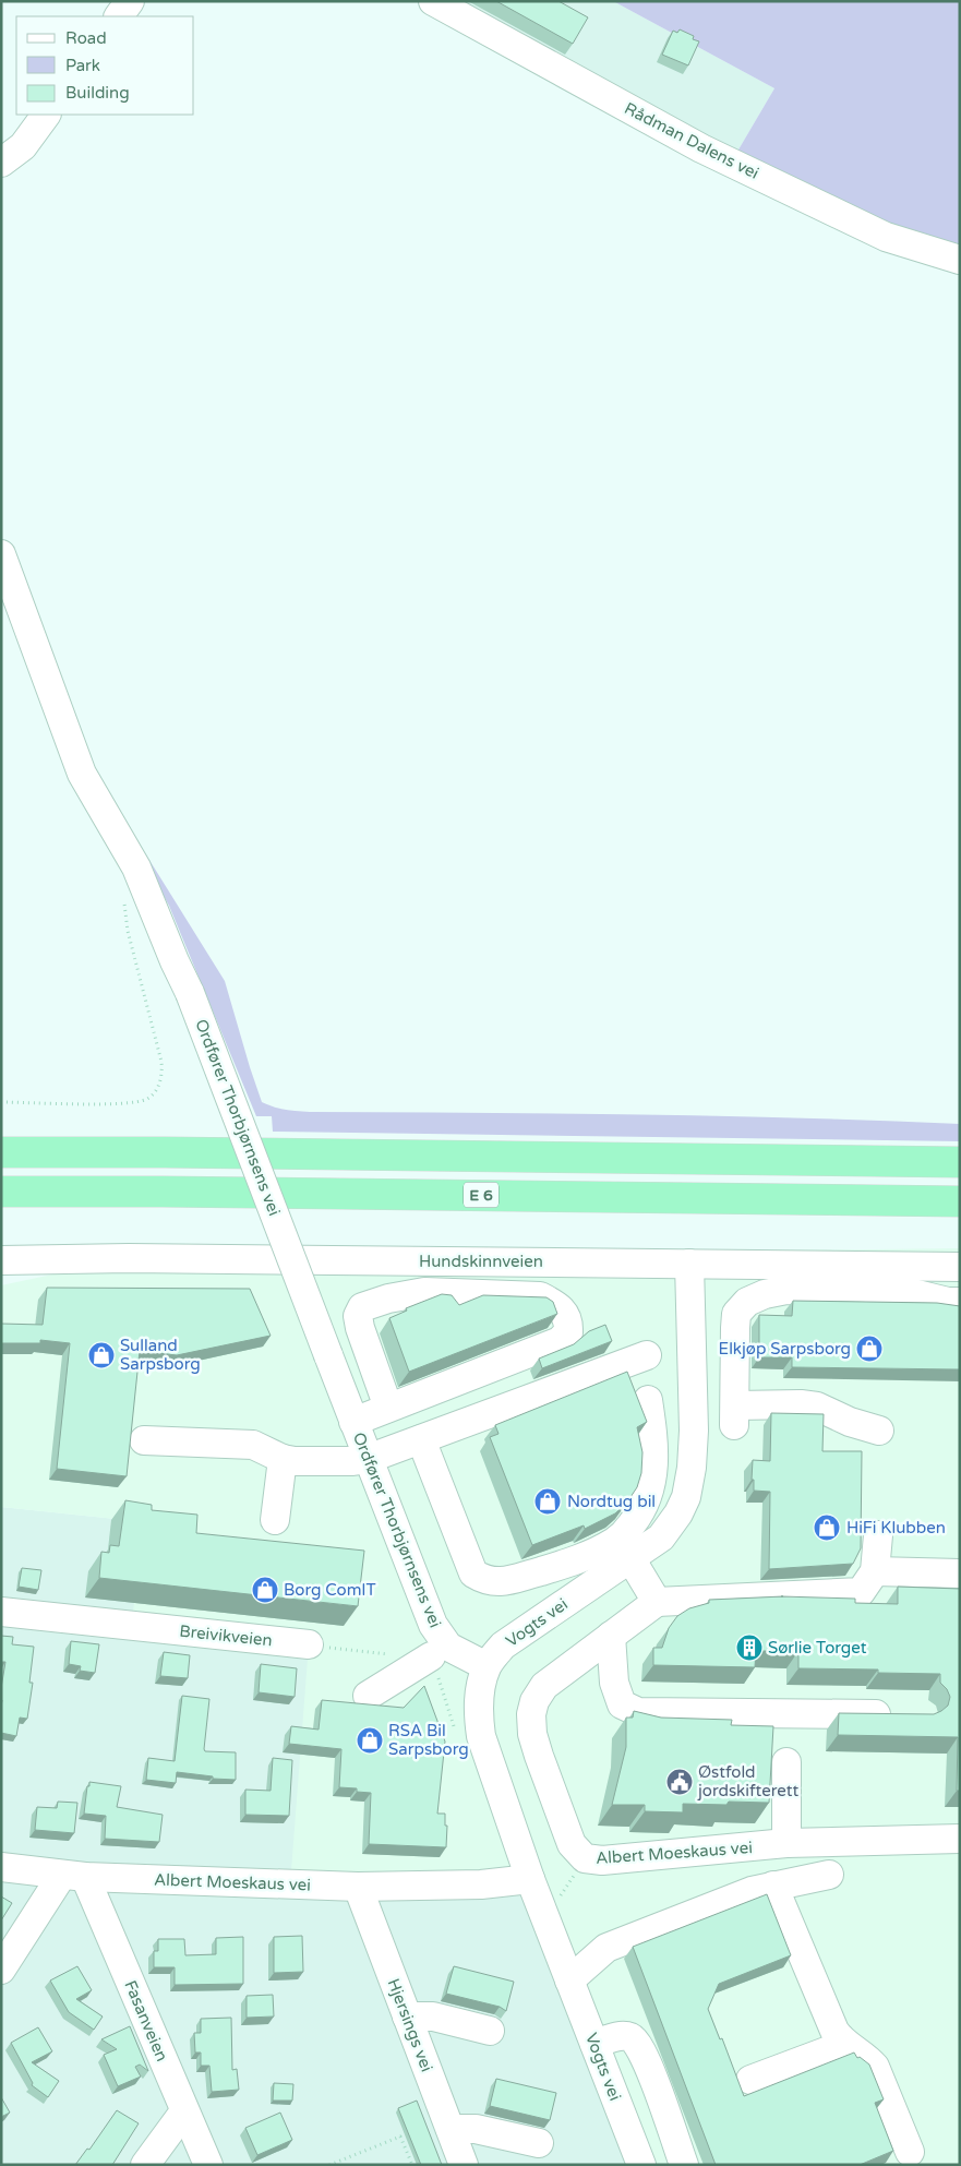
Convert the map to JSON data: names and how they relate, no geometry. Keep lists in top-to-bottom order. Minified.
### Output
{"streets":{"highway":["E 6"],"street":["Rådman Dalens vei","Ordfører Thorbjørnsens vei","Hundskinnveien","Vogts vei","Breivikveien","Albert Moeskaus vei","Fasanveien","Hjersings vei"]},"crossings":[["Ordfører Thorbjørnsens vei","Vogts vei"],["Hundskinnveien","Vogts vei"],["Vogts vei","Albert Moeskaus vei"],["Albert Moeskaus vei","Fasanveien"],["Albert Moeskaus vei","Hjersings vei"]],"places":{"shop":["Elkjøp Sarpsborg","Sulland Sarpsborg","Nordtug bil","HiFi Klubben","Borg ComIT","RSA Bil Sarpsborg"],"building":["Sørlie Torget"],"public building":["Østfold jordskifterett"]},"legend":["Road","Park","Building"]}
